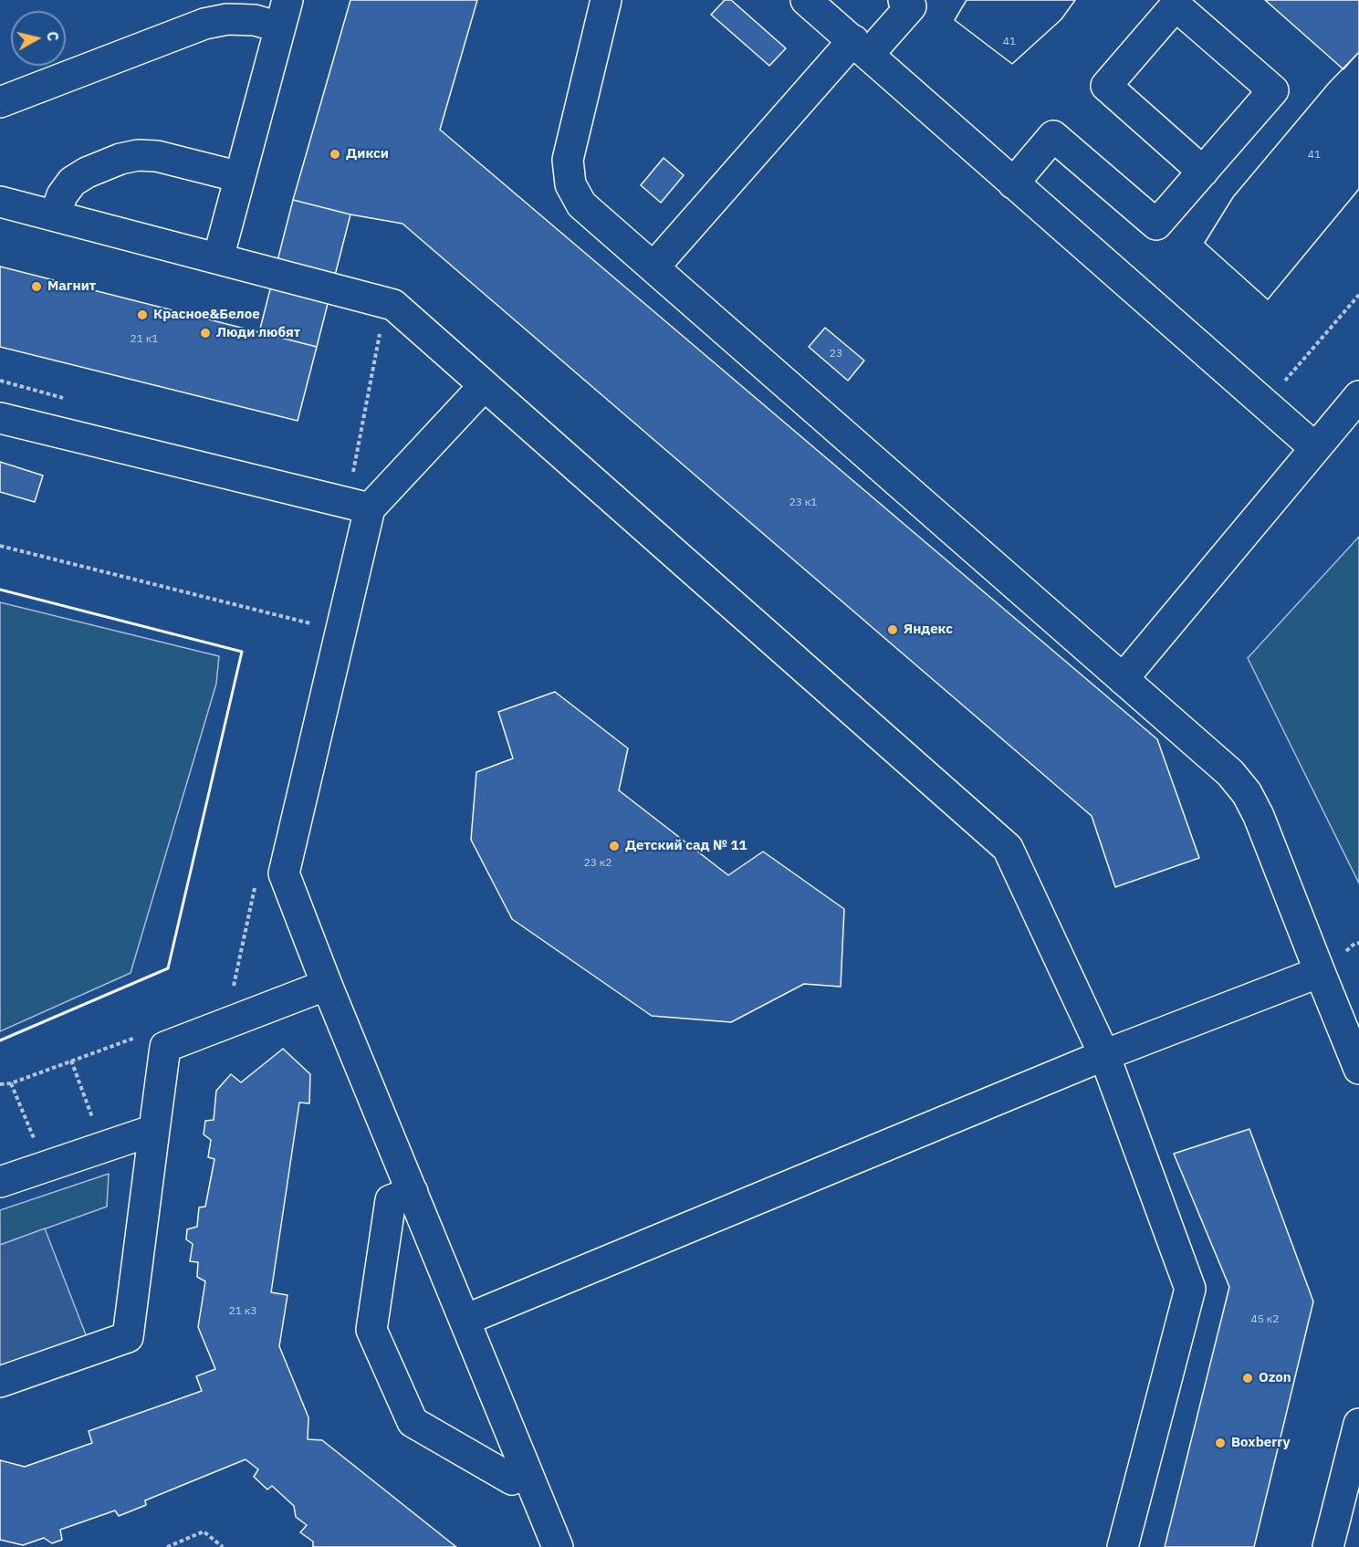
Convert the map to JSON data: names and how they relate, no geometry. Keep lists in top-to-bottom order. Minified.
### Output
{"places":["Дикси","Магнит","Красное&Белое","Люди любят","Яндекс","Детский сад № 11","Ozon","Boxberry"],"house_numbers":["41","41","21 к1","23","23 к1","23 к2","21 к3","45 к2"],"north":"right"}
